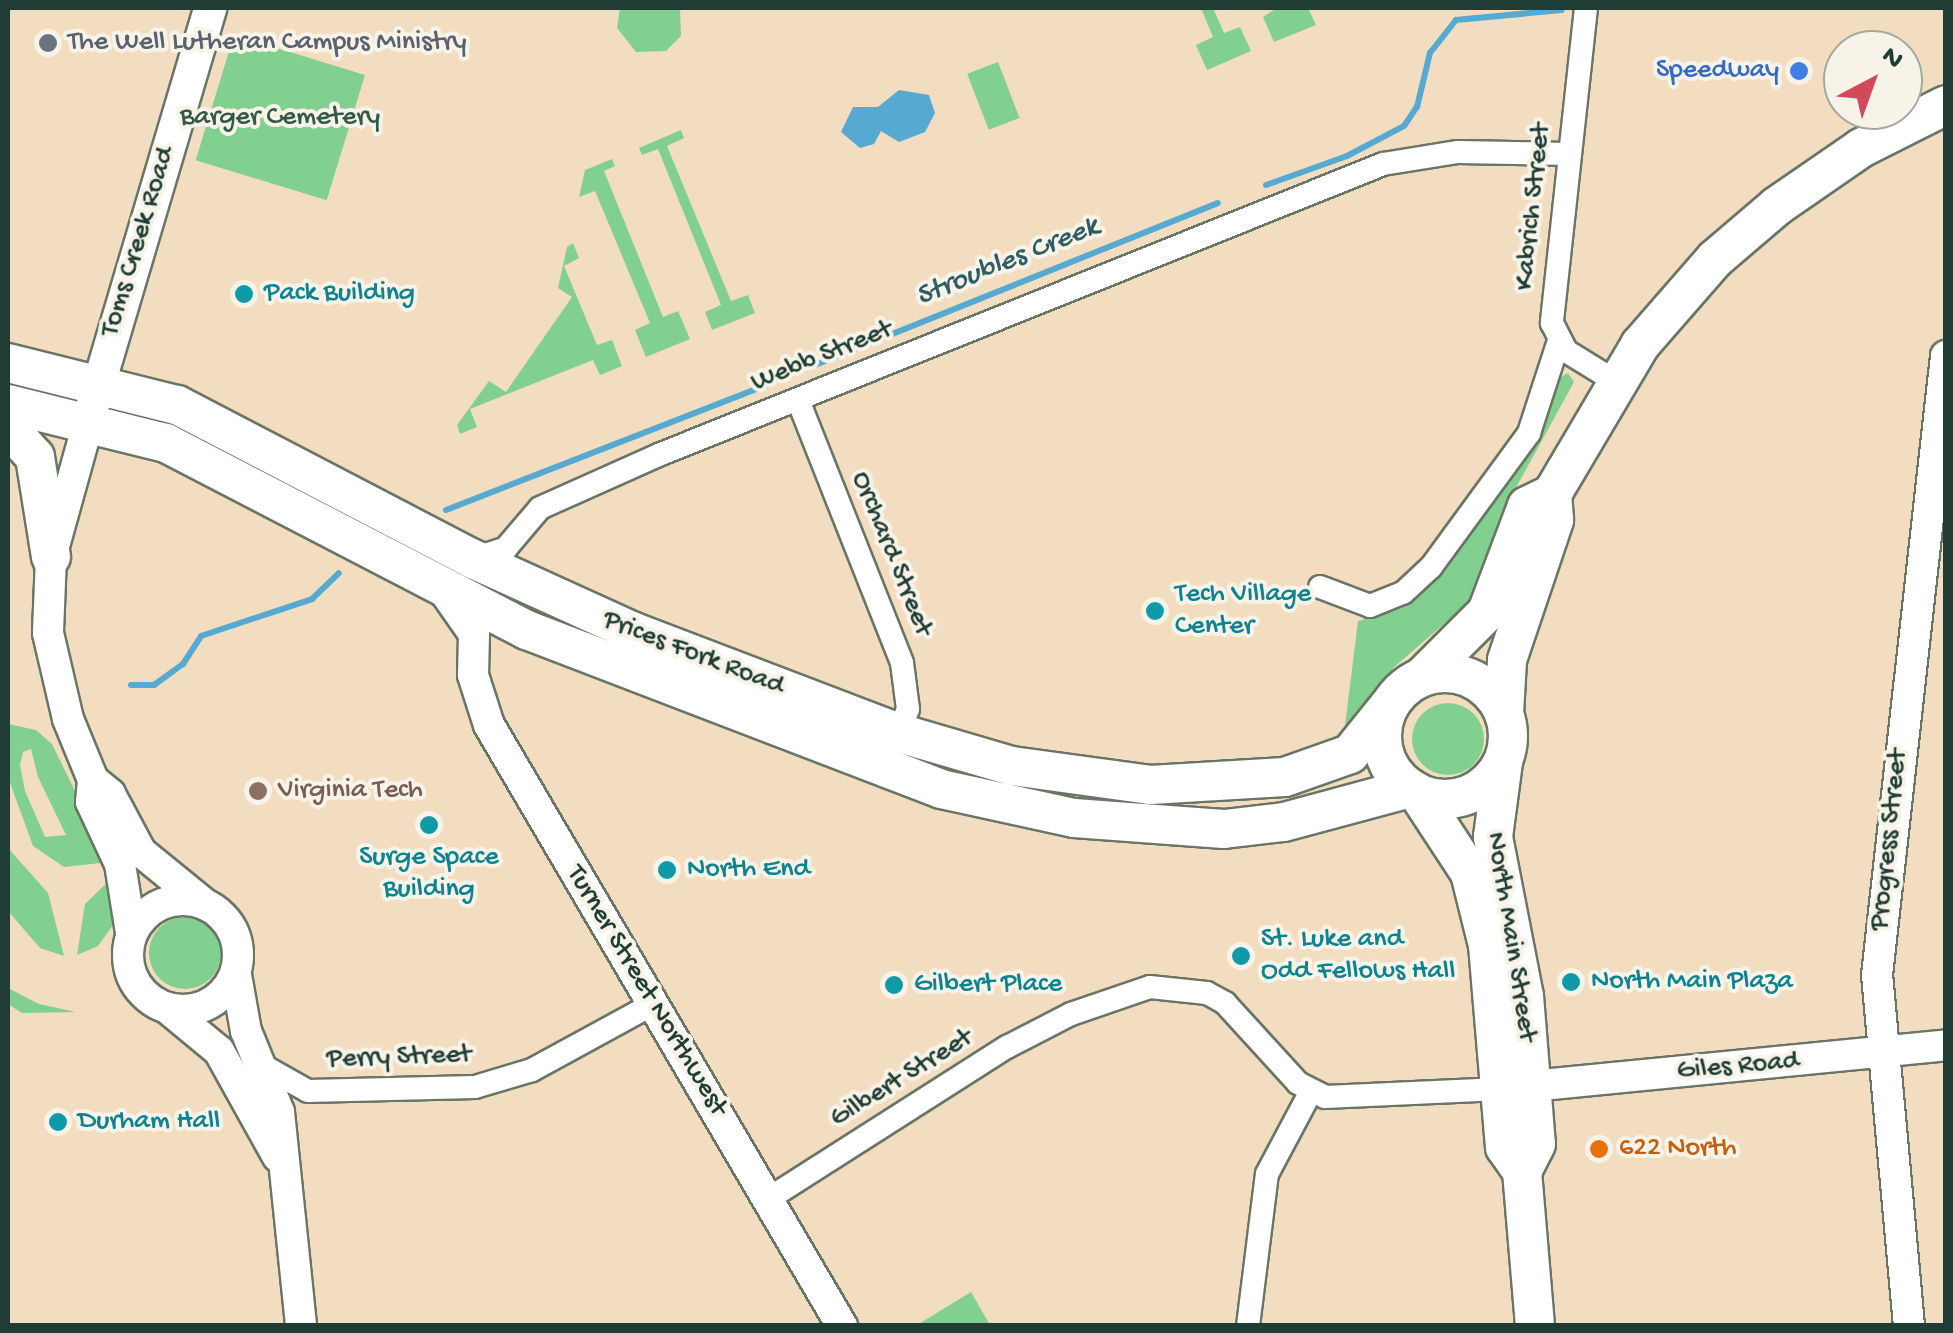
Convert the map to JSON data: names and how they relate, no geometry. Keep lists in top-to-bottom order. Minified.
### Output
{"streets":{"main road":["Toms Creek Road","Prices Fork Road","North Main Street"],"street":["Kabrich Street","Webb Street","Orchard Street","Progress Street","Turner Street Northwest","Perry Street","Giles Road","Gilbert Street"]},"crossings":[["Kabrich Street","Webb Street"],["Toms Creek Road","Prices Fork Road"],["Webb Street","Orchard Street"],["Webb Street","Prices Fork Road"],["Orchard Street","Prices Fork Road"],["Prices Fork Road","North Main Street"],["Prices Fork Road","Turner Street Northwest"],["Progress Street","Giles Road"],["North Main Street","Giles Road"],["Turner Street Northwest","Perry Street"],["Turner Street Northwest","Gilbert Street"]],"water":["Stroubles Creek"],"parks":["Barger Cemetery"],"places":["The Well Lutheran Campus Ministry","Speedway","Pack Building","Tech Village Center","Virginia Tech","Surge Space Building","North End","St. Luke and Odd Fellows Hall","North Main Plaza","Gilbert Place","Durham Hall","622 North"],"north":"top right"}
